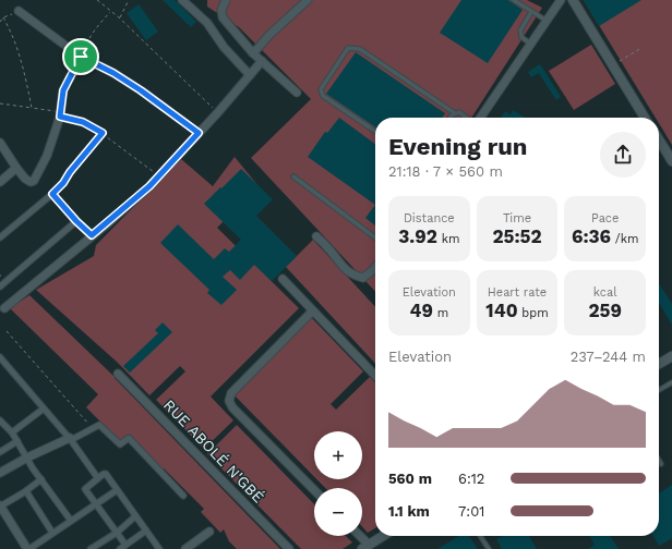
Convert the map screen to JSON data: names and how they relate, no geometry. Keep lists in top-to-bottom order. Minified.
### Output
{"streets":{"street":["RUE ABOLÉ N'GBÉ"]},"page":{"heading":["Evening run","21:18 · 7 × 560 m"],"stats":[["Distance","3.92 km"],["Time","25:52"],["Pace","6:36 /km"],["Elevation","49 m"],["Heart rate","140 bpm"],["kcal","259"]],"chart":["Elevation","237–244 m"],"map_buttons":["+","−"],"list":[{"name":"560 m","note":"6:12"},{"name":"1.1 km","note":"7:01"}]}}
